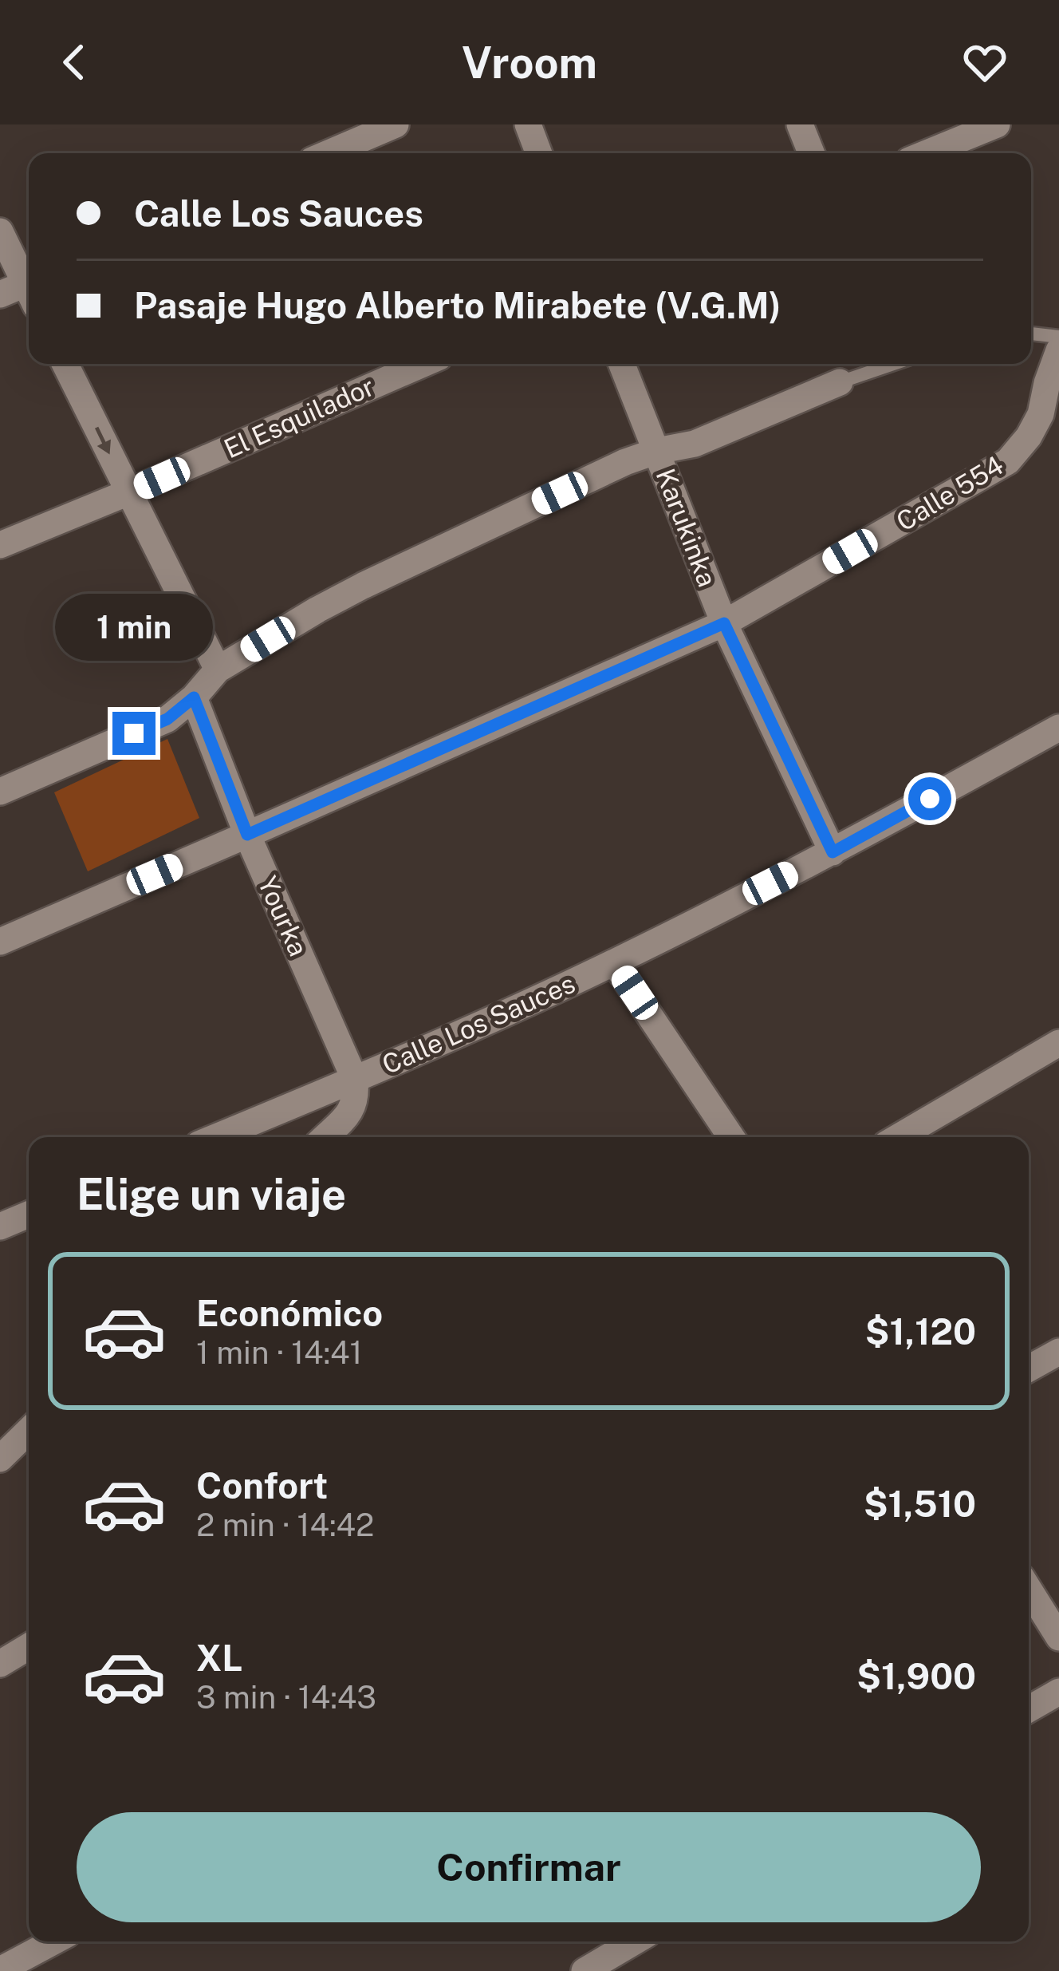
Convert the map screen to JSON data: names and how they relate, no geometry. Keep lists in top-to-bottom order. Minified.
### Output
{"streets":{"street":["El Esquilador","Calle 554","Karukinka","Yourka","Calle Los Sauces"]},"crossings":[["Calle 554","Karukinka"],["Calle 554","Yourka"],["Karukinka","Calle Los Sauces"],["Yourka","Calle Los Sauces"]],"page":{"header":"Vroom","banner":["Calle Los Sauces","Pasaje Hugo Alberto Mirabete (V.G.M)"],"bubble":"1 min","heading":"Elige un viaje","list":[{"name":"Económico","note":"1 min · 14:41","value":"$1,120"},{"name":"Confort","note":"2 min · 14:42","value":"$1,510"},{"name":"XL","note":"3 min · 14:43","value":"$1,900"}],"buttons":"Confirmar"}}
